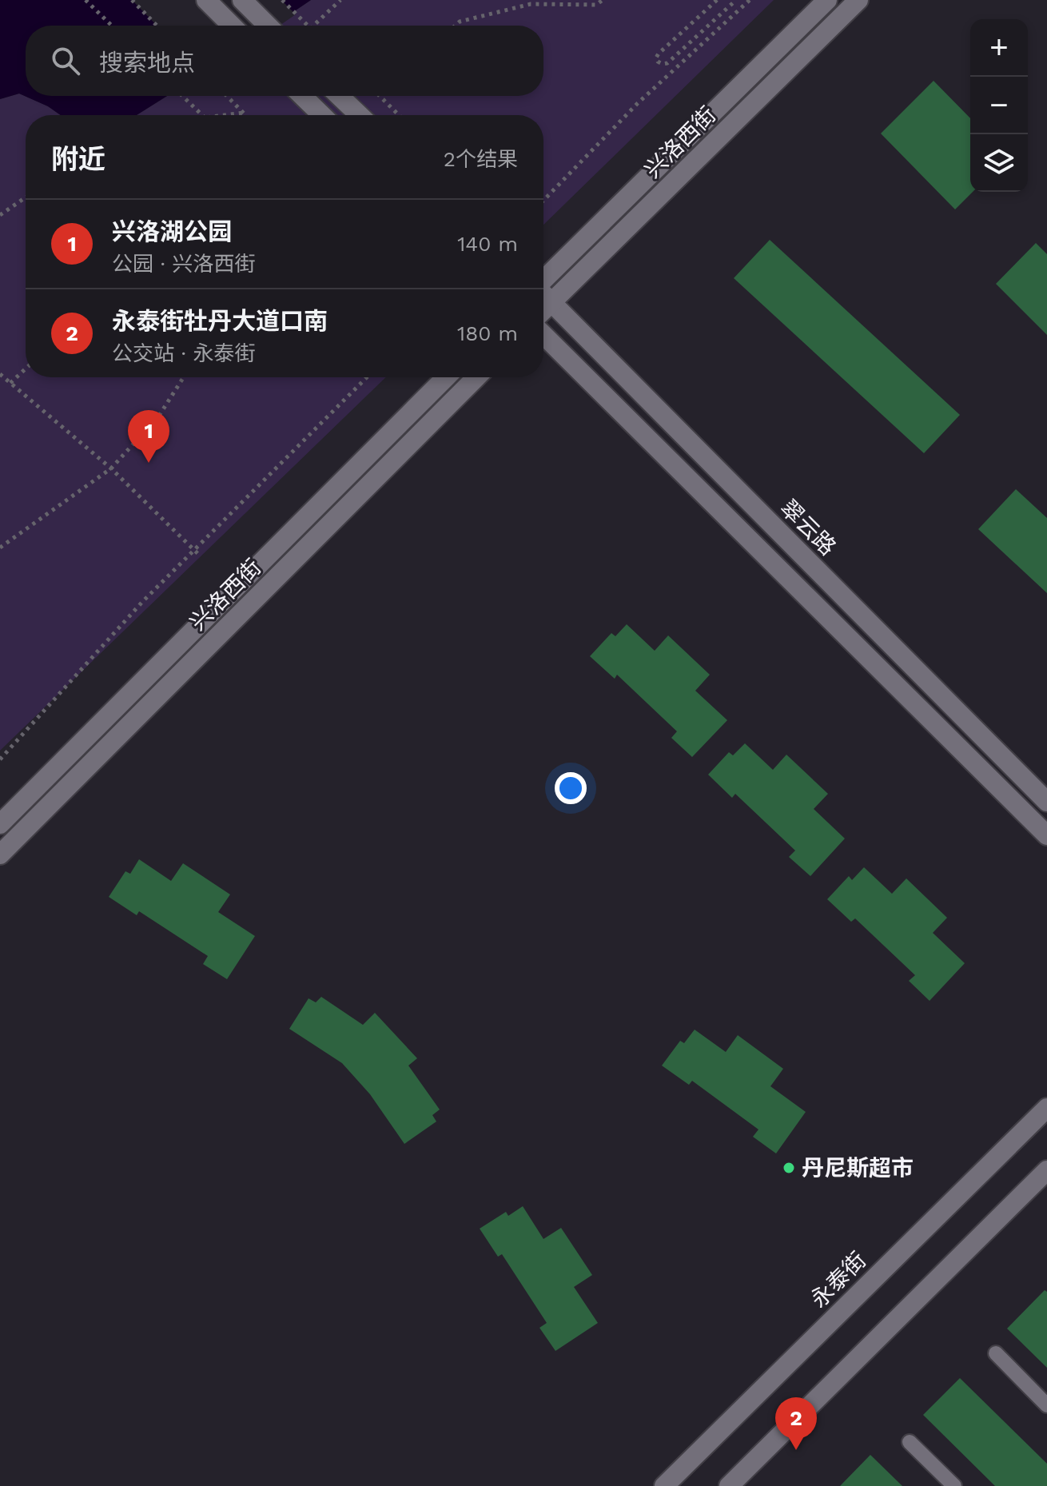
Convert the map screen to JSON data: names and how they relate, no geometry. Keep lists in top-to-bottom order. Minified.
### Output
{"streets":{"street":["兴洛西街","翠云路","永泰街"]},"crossings":[["兴洛西街","翠云路"]],"places":["丹尼斯超市"],"page":{"map_buttons":["+","−"],"search":"搜索地点","heading":["附近","2个结果"],"list":[{"mark":"1","name":"兴洛湖公园","note":"公园 · 兴洛西街","value":"140 m"},{"mark":"2","name":"永泰街牡丹大道口南","note":"公交站 · 永泰街","value":"180 m"}],"pins":["1","2"]}}
